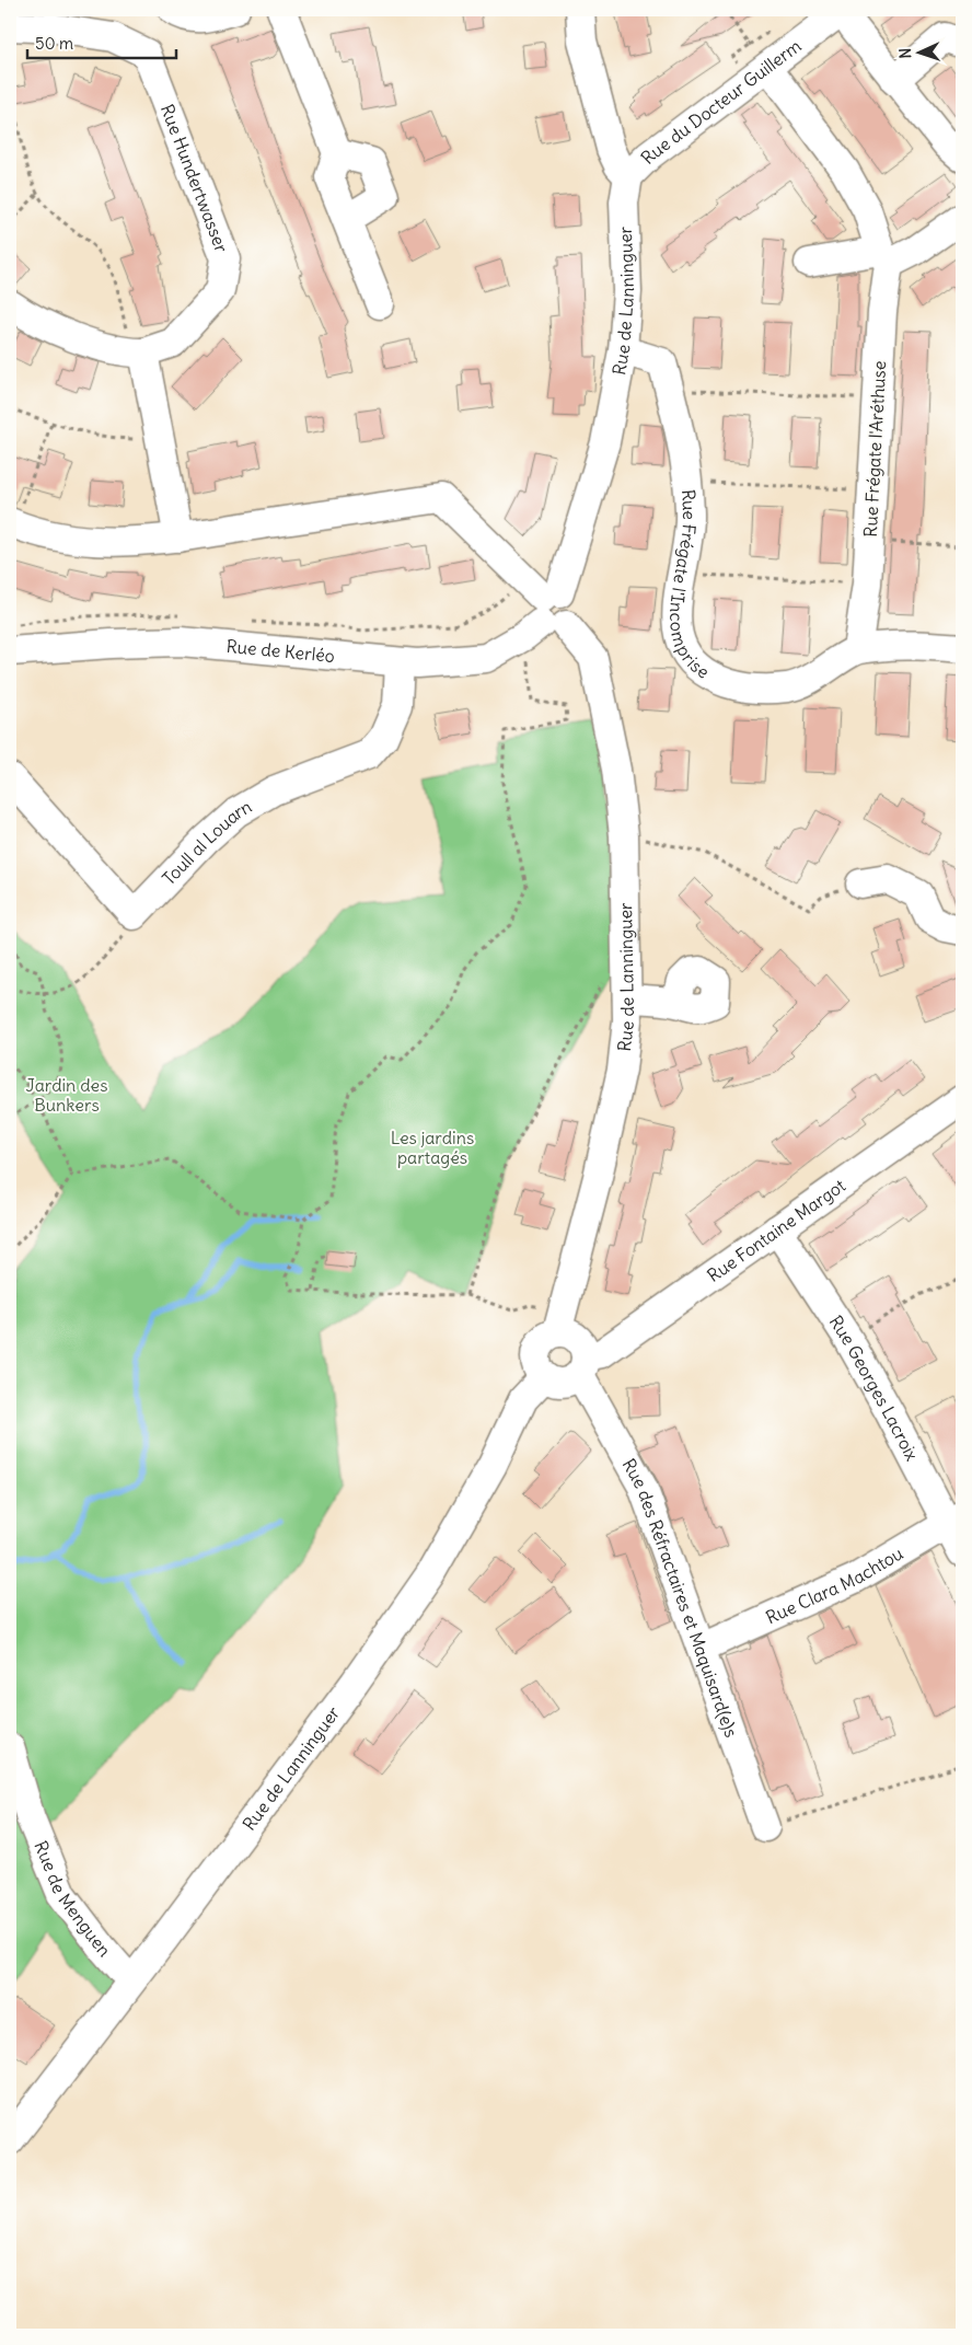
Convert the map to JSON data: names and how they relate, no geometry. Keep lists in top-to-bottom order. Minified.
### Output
{"streets":{"street":["Rue du Docteur Guillerm","Rue Hundertwasser","Rue de Lanninguer","Rue Frégate l'Aréthuse","Rue Frégate l'Incomprise","Rue de Kerléo","Toull al Louarn","Rue Fontaine Margot","Rue Georges Lacroix","Rue Clara Machtou","Rue des Réfractaires et Maquisard(e)s","Rue de Menguen"]},"crossings":[["Rue du Docteur Guillerm","Rue de Lanninguer"],["Rue du Docteur Guillerm","Rue Frégate l'Aréthuse"],["Rue de Lanninguer","Rue Frégate l'Incomprise"],["Rue de Lanninguer","Rue de Kerléo"],["Rue de Lanninguer","Rue Fontaine Margot"],["Rue de Lanninguer","Rue des Réfractaires et Maquisard(e)s"],["Rue de Lanninguer","Rue de Menguen"],["Rue Frégate l'Aréthuse","Rue Frégate l'Incomprise"],["Rue de Kerléo","Toull al Louarn"],["Rue Fontaine Margot","Rue Georges Lacroix"],["Rue Fontaine Margot","Rue des Réfractaires et Maquisard(e)s"],["Rue Georges Lacroix","Rue Clara Machtou"],["Rue Clara Machtou","Rue des Réfractaires et Maquisard(e)s"]],"parks":["Jardin des Bunkers","Les jardins partagés"],"scale_bar":"50 m","north":"left"}
